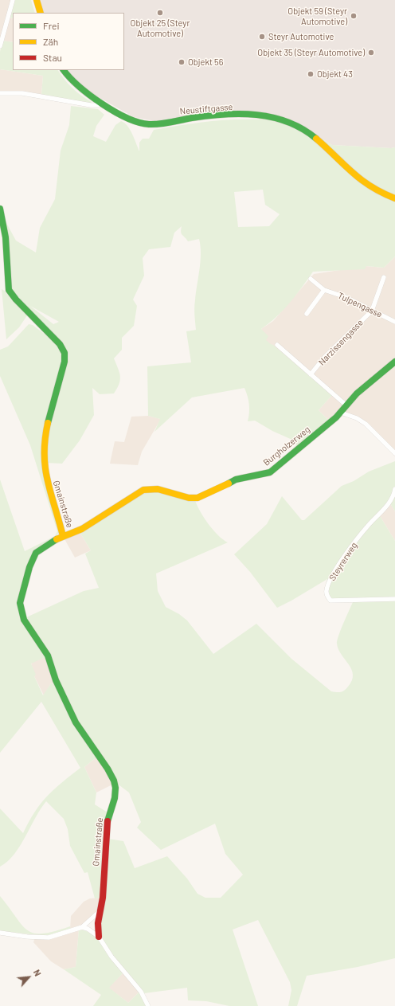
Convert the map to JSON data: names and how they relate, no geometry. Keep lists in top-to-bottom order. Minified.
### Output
{"streets":{"street":["Neustiftgasse","Tulpengasse","Narzissengasse","Burgholzerweg","Gmainstraße","Steyrerweg"]},"crossings":[["Tulpengasse","Narzissengasse"],["Burgholzerweg","Gmainstraße"]],"places":["Objekt 25 (Steyr Automotive)","Objekt 59 (Steyr Automotive)","Steyr Automotive","Objekt 35 (Steyr Automotive)","Objekt 56","Objekt 43"],"legend":["Frei","Zäh","Stau"],"north":"top right"}
